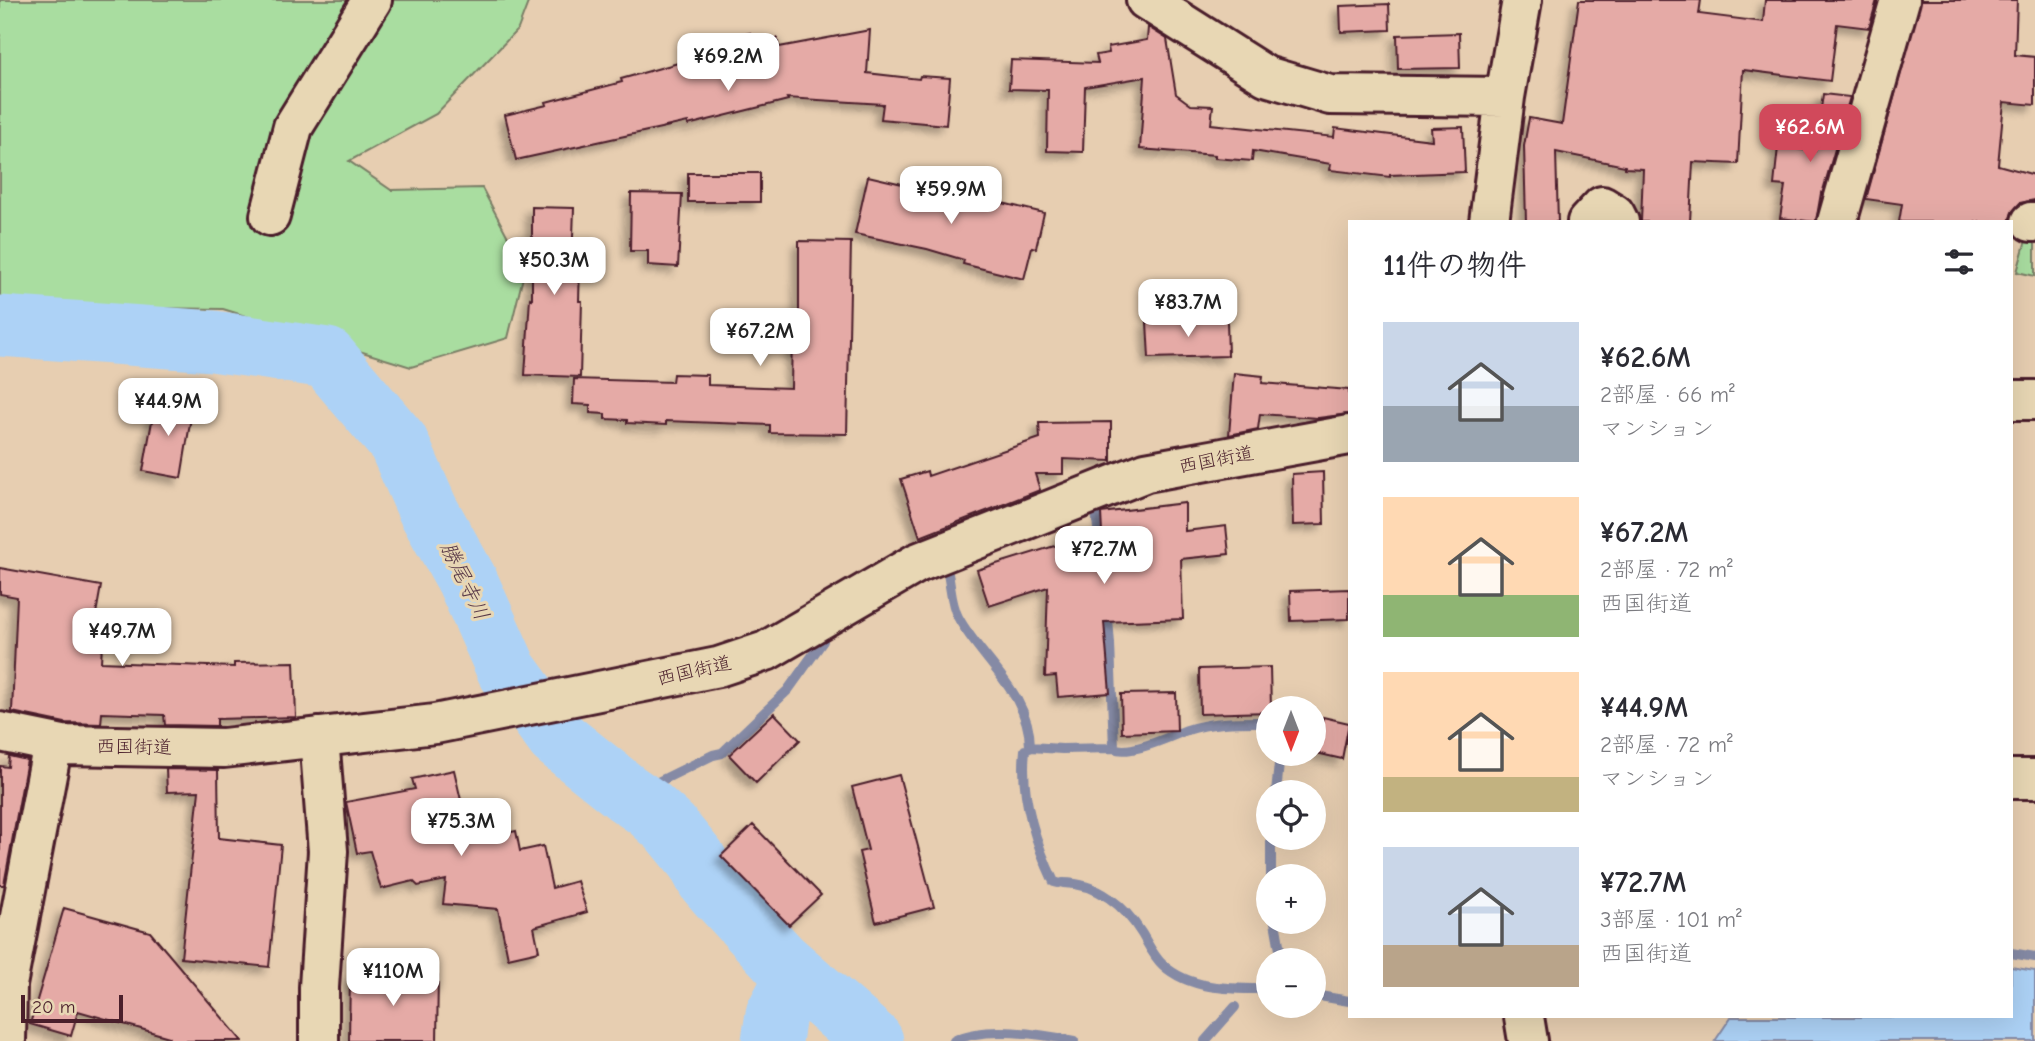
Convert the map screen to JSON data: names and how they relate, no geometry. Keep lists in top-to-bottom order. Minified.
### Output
{"streets":{"street":["西国街道"]},"water":["勝尾寺川"],"scale_bar":"20 m","north":"bottom","page":{"price":["¥69.2M","¥62.6M","¥59.9M","¥50.3M","¥83.7M","¥67.2M","¥44.9M","¥72.7M","¥49.7M","¥75.3M","¥110M"],"heading":"11件の物件","list":[{"name":"¥62.6M","note":"2部屋 · 66 m² · マンション"},{"name":"¥67.2M","note":"2部屋 · 72 m² · 西国街道"},{"name":"¥44.9M","note":"2部屋 · 72 m² · マンション"},{"name":"¥72.7M","note":"3部屋 · 101 m² · 西国街道"}],"map_buttons":["+","−"],"scale":"20 m"}}
